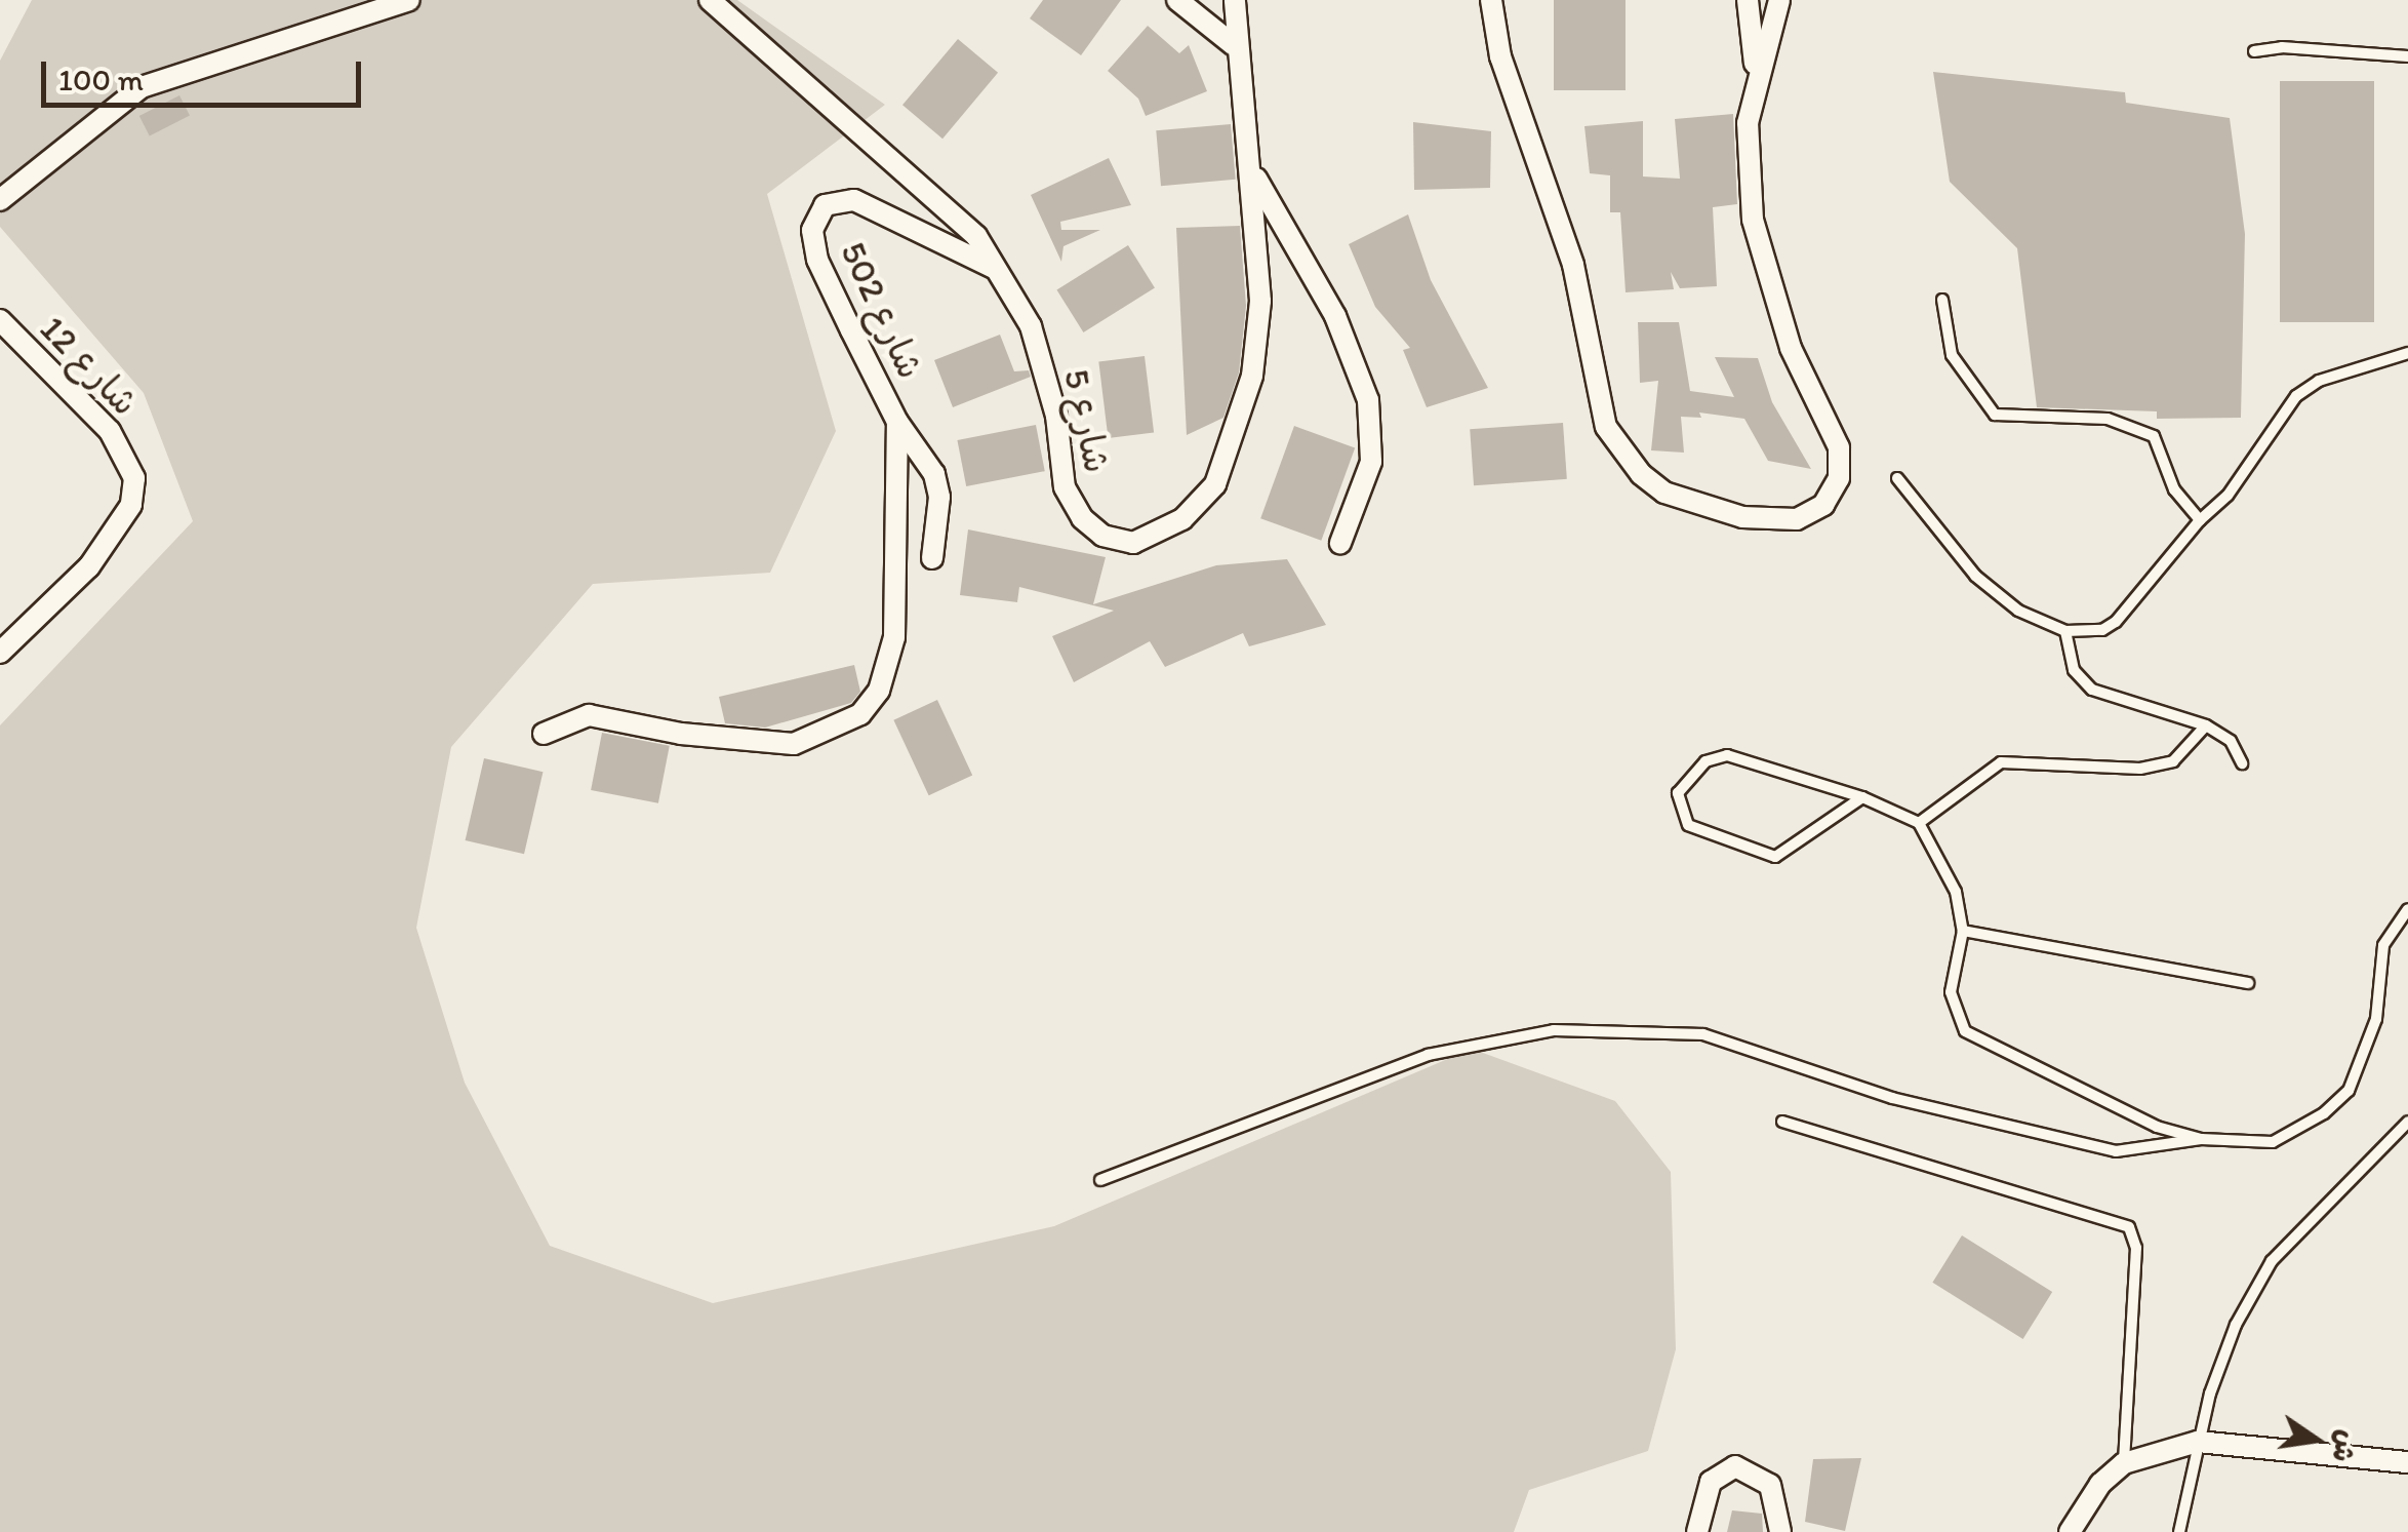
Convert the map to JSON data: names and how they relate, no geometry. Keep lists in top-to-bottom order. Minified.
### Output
{"streets":{"street":["شارع 502","شارع 12","شارع 5"]},"crossings":[["شارع 502","شارع 5"]],"scale_bar":"100 m","north":"right"}
